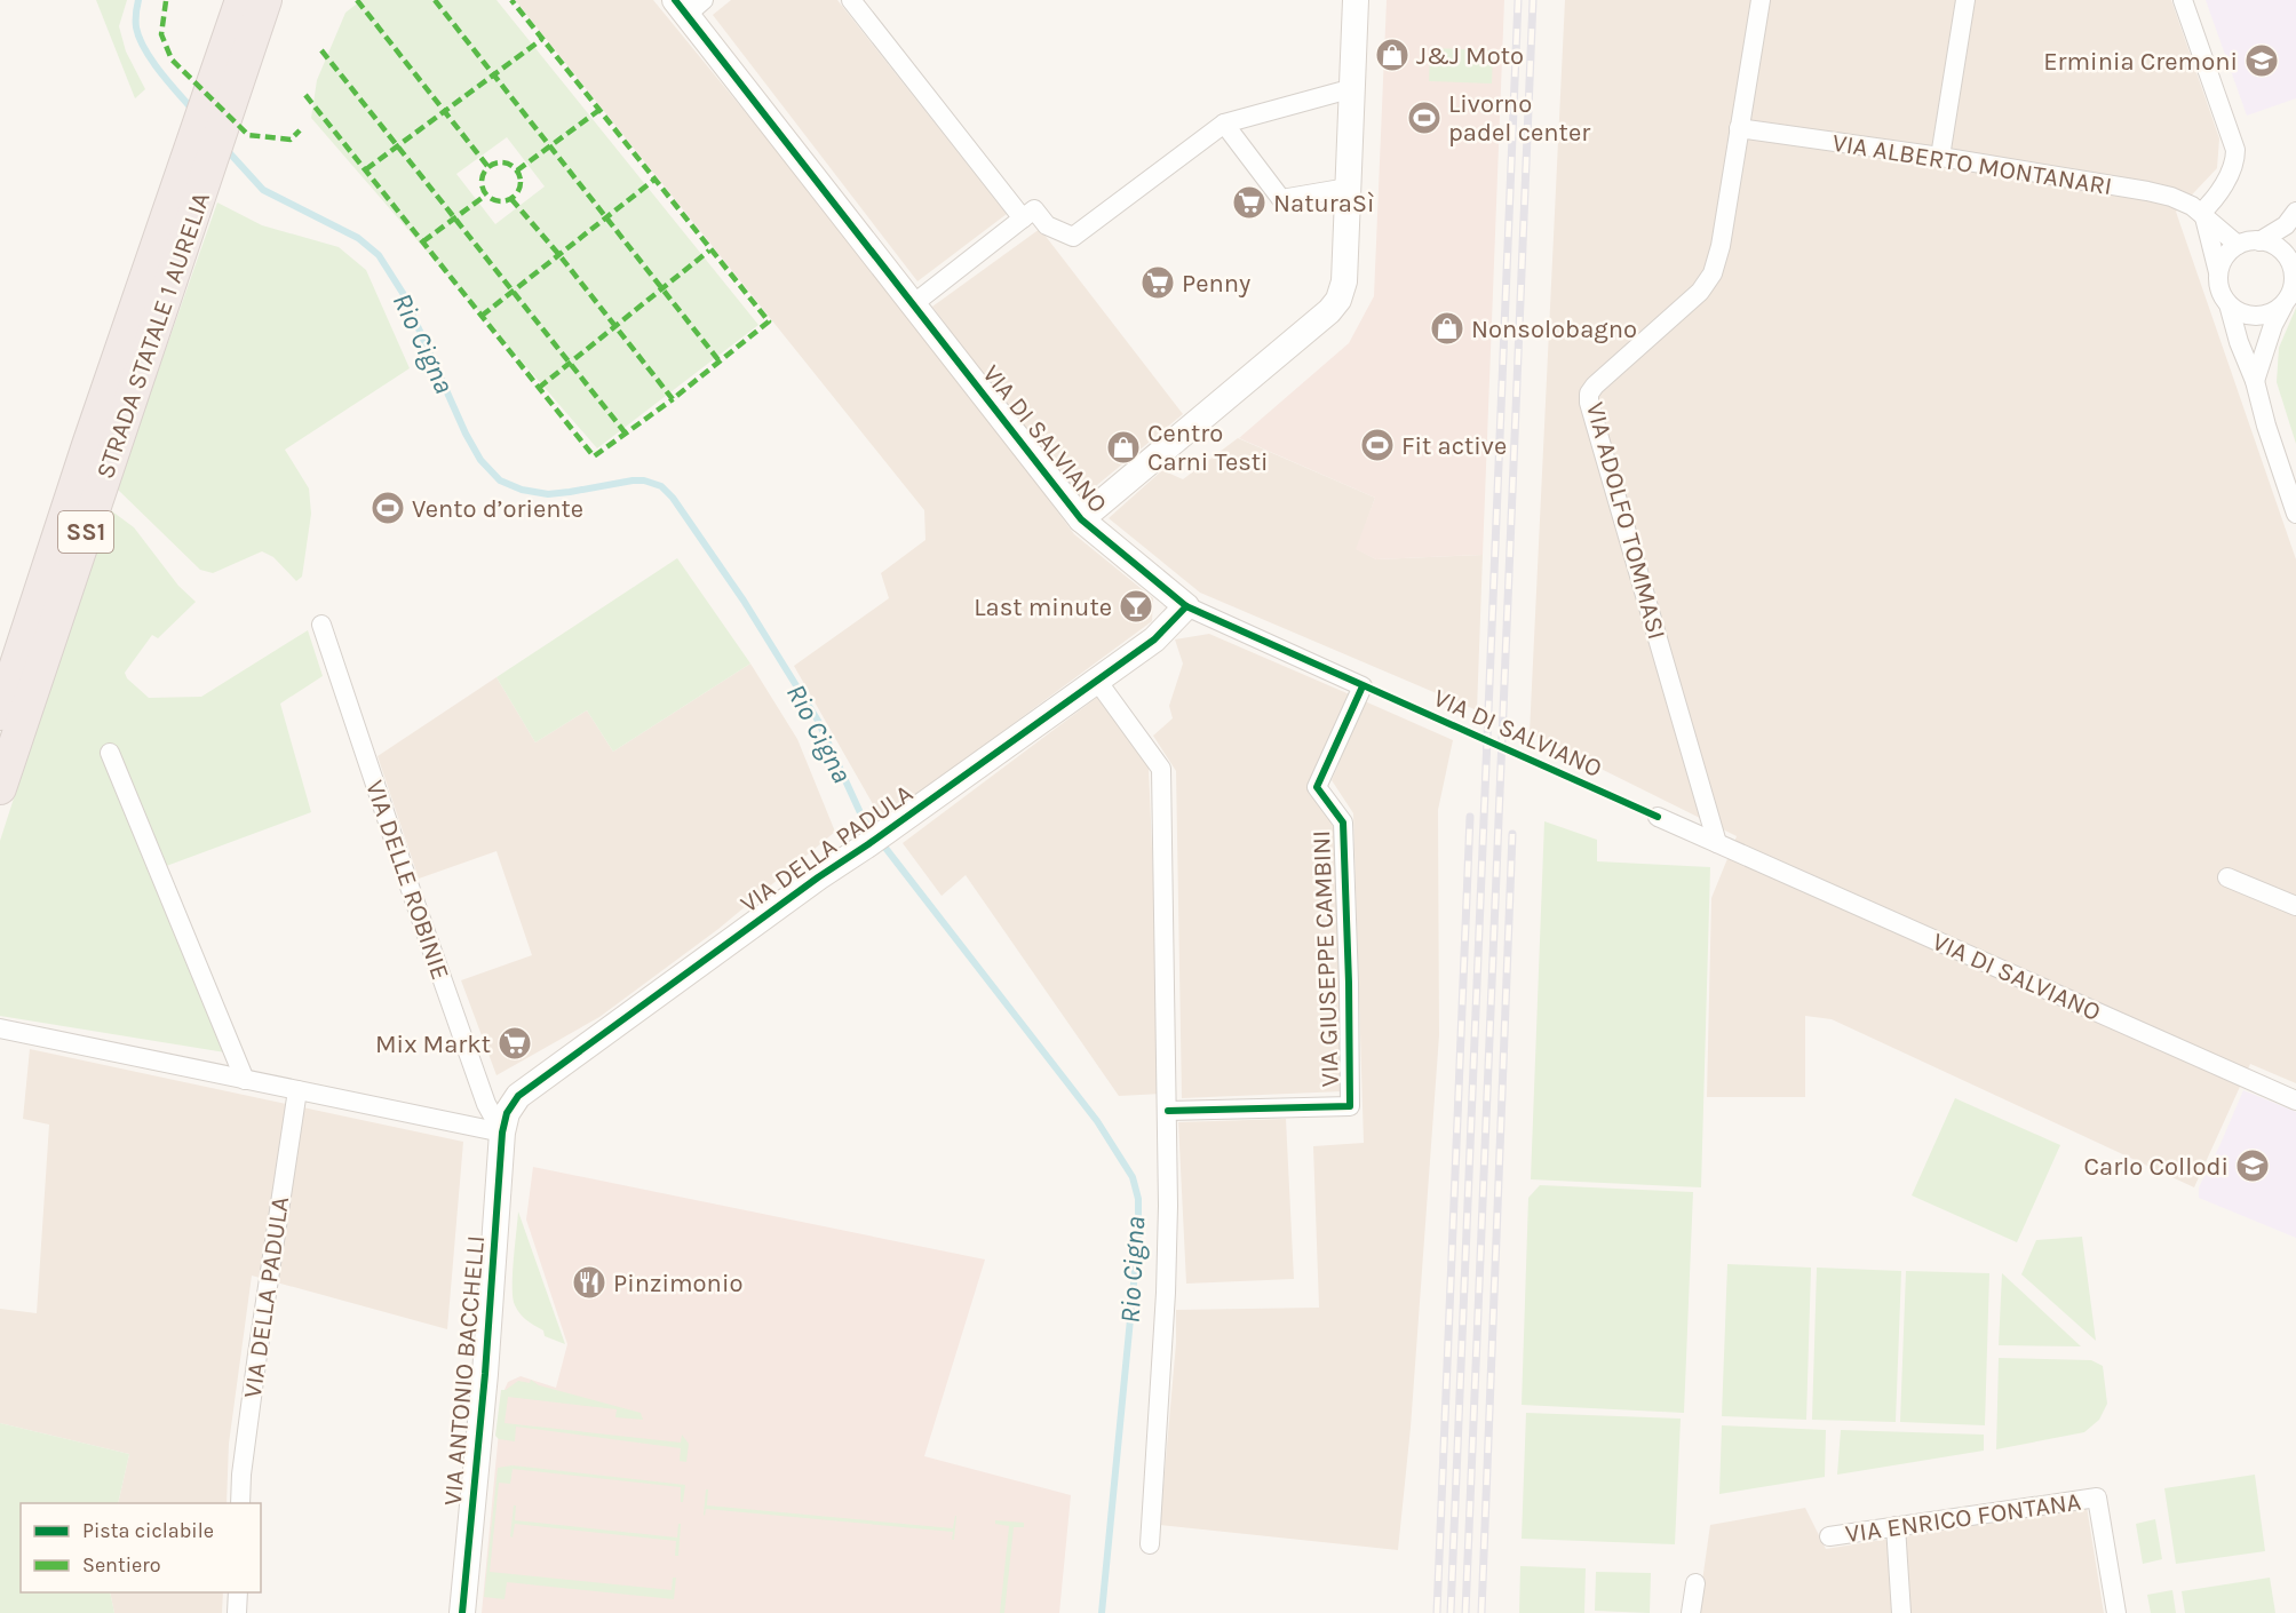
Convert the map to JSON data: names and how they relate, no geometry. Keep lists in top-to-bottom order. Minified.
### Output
{"streets":{"highway":["STRADA STATALE 1 AURELIA","SS1"],"street":["VIA ALBERTO MONTANARI","VIA DI SALVIANO","VIA ADOLFO TOMMASI","VIA DELLA PADULA","VIA DELLE ROBINIE","VIA GIUSEPPE CAMBINI","VIA ANTONIO BACCHELLI","VIA ENRICO FONTANA"]},"crossings":[["VIA ALBERTO MONTANARI","VIA ADOLFO TOMMASI"],["VIA DI SALVIANO","VIA ADOLFO TOMMASI"],["VIA DI SALVIANO","VIA DELLA PADULA"],["VIA DI SALVIANO","VIA GIUSEPPE CAMBINI"],["VIA DELLA PADULA","VIA DELLE ROBINIE"],["VIA DELLA PADULA","VIA ANTONIO BACCHELLI"],["VIA DELLE ROBINIE","VIA ANTONIO BACCHELLI"]],"water":["Rio Cigna"],"places":{"shop":["J&J Moto","Nonsolobagno","Centro Carni Testi"],"school or university":["Erminia Cremoni","Carlo Collodi"],"sports":["Livorno padel center","Fit active","Vento d’oriente"],"supermarket":["NaturaSì","Penny","Mix Markt"],"bar":["Last minute"],"restaurant":["Pinzimonio"]},"legend":["Pista ciclabile","Sentiero"]}
